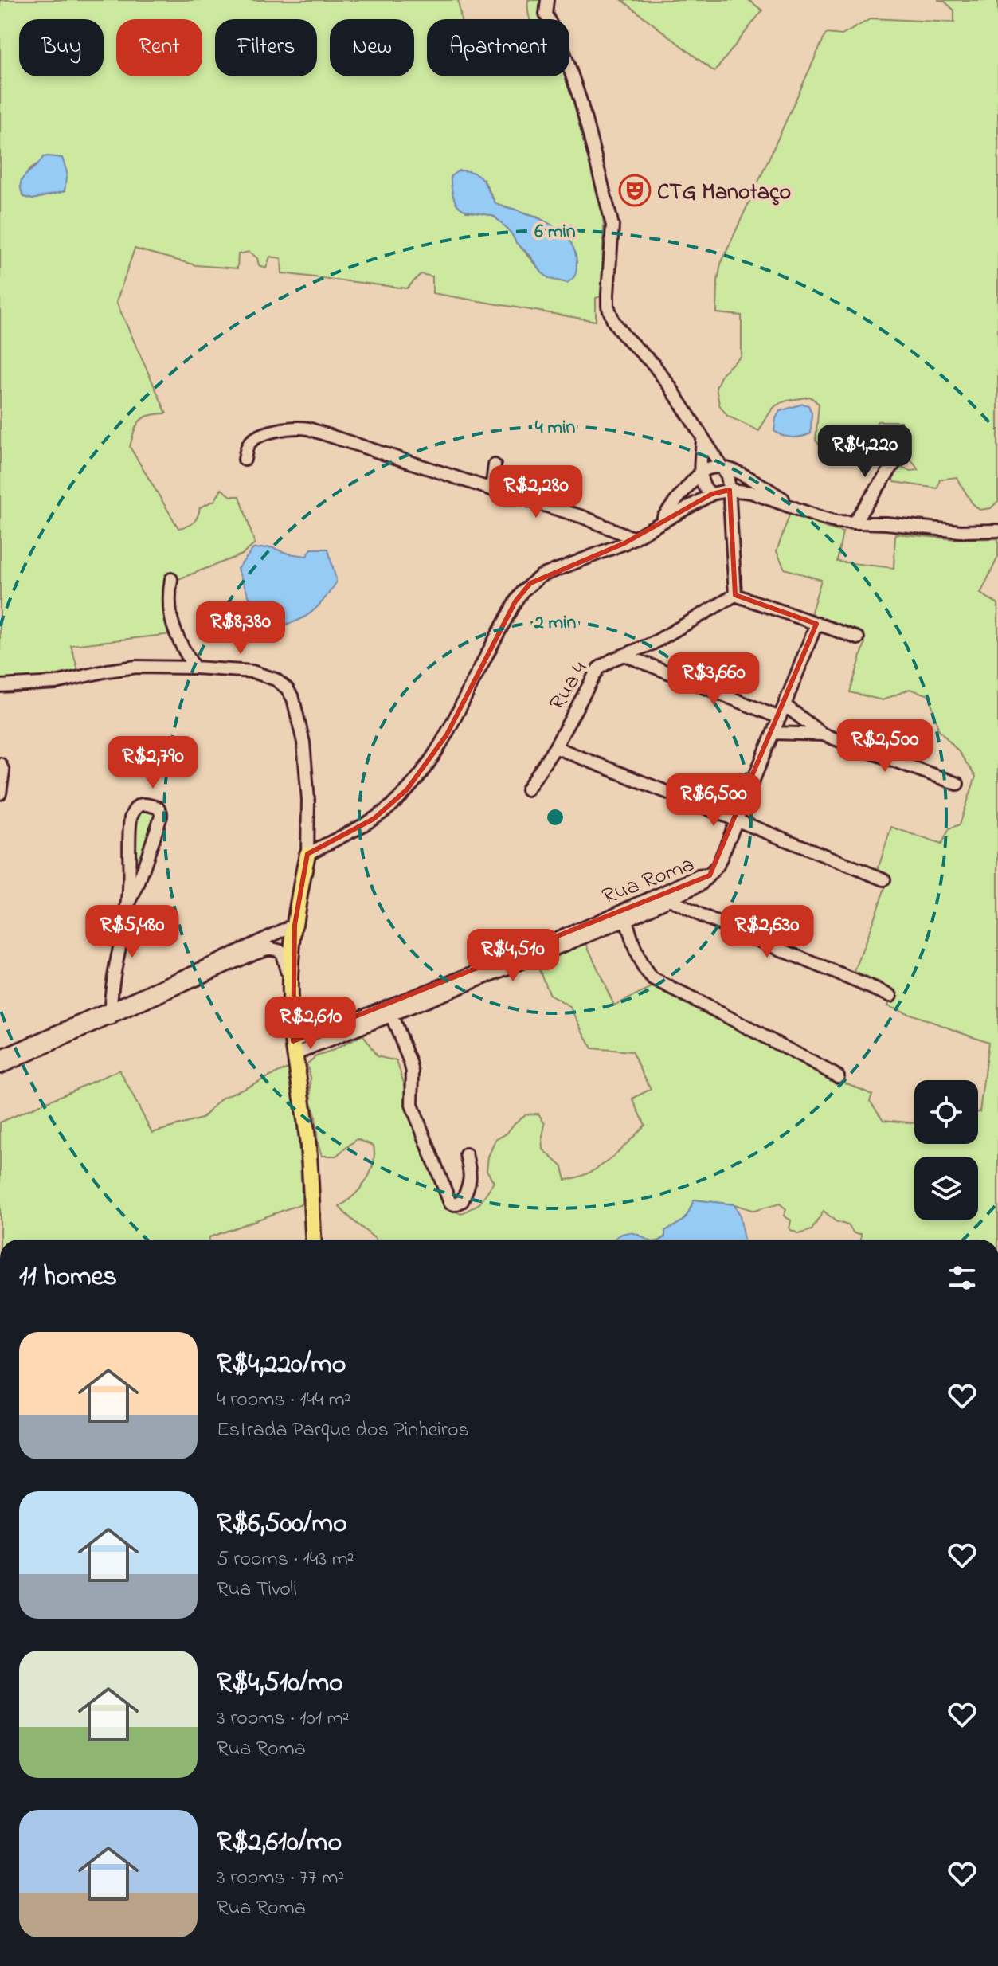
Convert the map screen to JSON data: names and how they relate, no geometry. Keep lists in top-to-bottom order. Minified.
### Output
{"streets":{"street":["Rua 4","Rua Roma"]},"places":{"theatre":["CTG Manotaço"]},"page":{"chip":["Buy","Rent","Filters","New","Apartment"],"price":["R$4,220","R$2,280","R$8,380","R$3,660","R$2,500","R$2,790","R$6,500","R$5,480","R$2,630","R$4,510","R$2,610"],"heading":"11 homes","list":[{"name":"R$4,220/mo","note":"4 rooms · 144 m² · Estrada Parque dos Pinheiros"},{"name":"R$6,500/mo","note":"5 rooms · 143 m² · Rua Tivoli"},{"name":"R$4,510/mo","note":"3 rooms · 101 m² · Rua Roma"},{"name":"R$2,610/mo","note":"3 rooms · 77 m² · Rua Roma"}]},"rings":["6 min","4 min","2 min"]}
